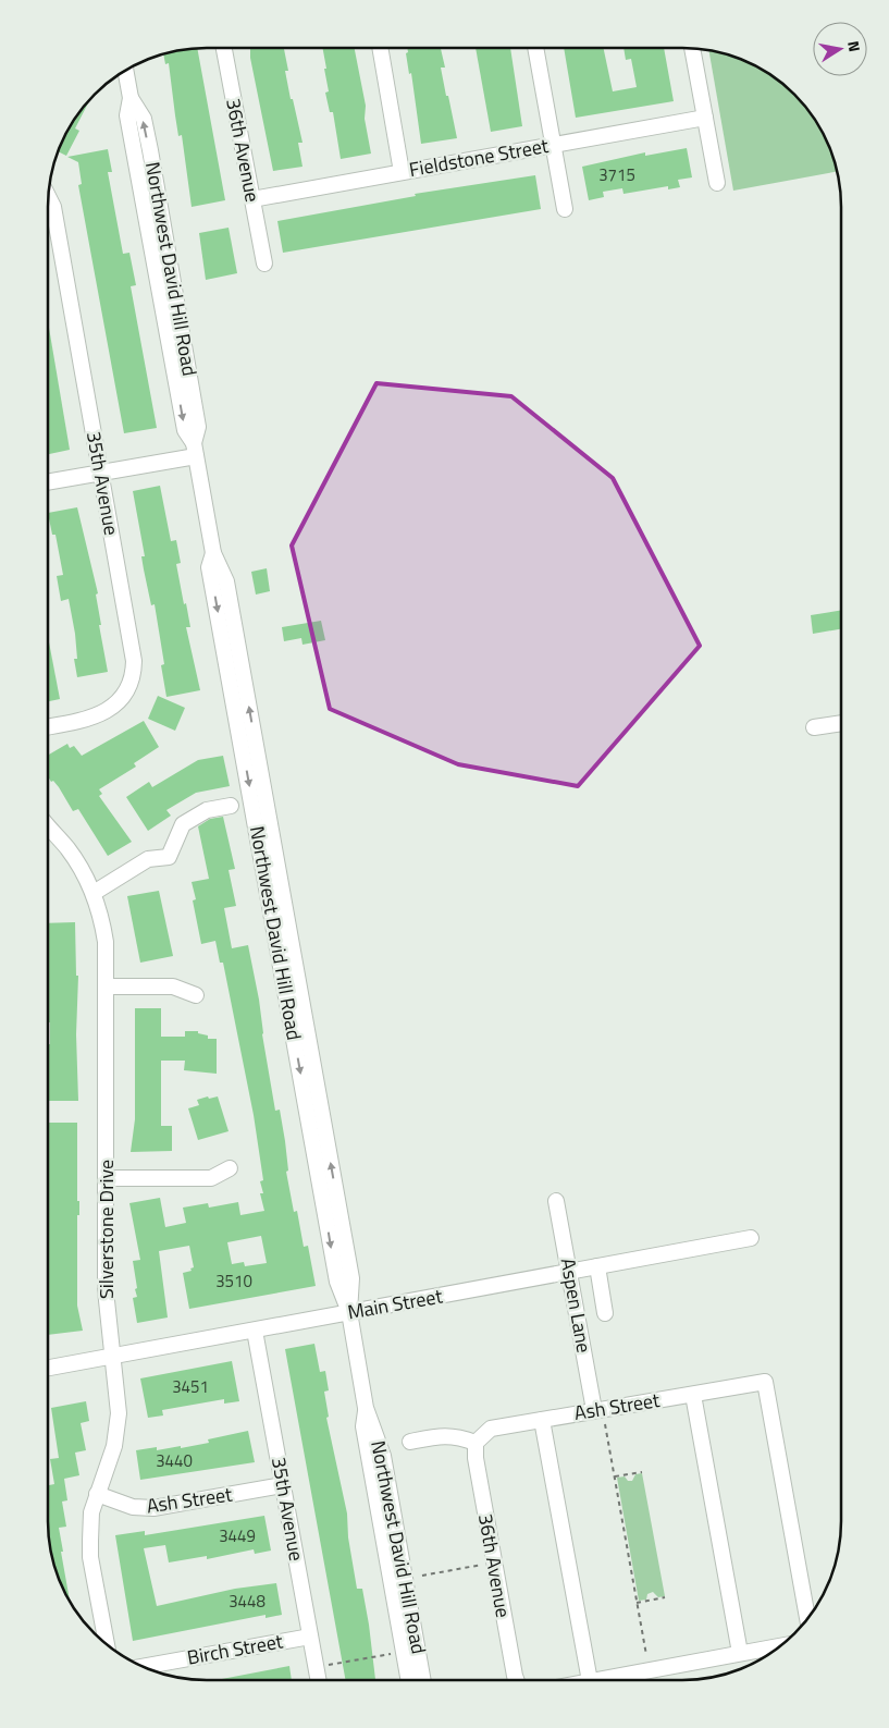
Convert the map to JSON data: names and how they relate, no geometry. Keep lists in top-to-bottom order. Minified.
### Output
{"streets":{"street":["36th Avenue","Fieldstone Street","Northwest David Hill Road","35th Avenue","Silverstone Drive","Main Street","Aspen Lane","Ash Street","Birch Street"]},"crossings":[["36th Avenue","Fieldstone Street"],["36th Avenue","Ash Street"],["Northwest David Hill Road","Main Street"],["35th Avenue","Main Street"],["35th Avenue","Ash Street"],["35th Avenue","Birch Street"],["Silverstone Drive","Main Street"],["Silverstone Drive","Ash Street"],["Main Street","Aspen Lane"],["Aspen Lane","Ash Street"]],"house_numbers":["3715","3510","3451","3440","3449","3448"],"north":"right"}
